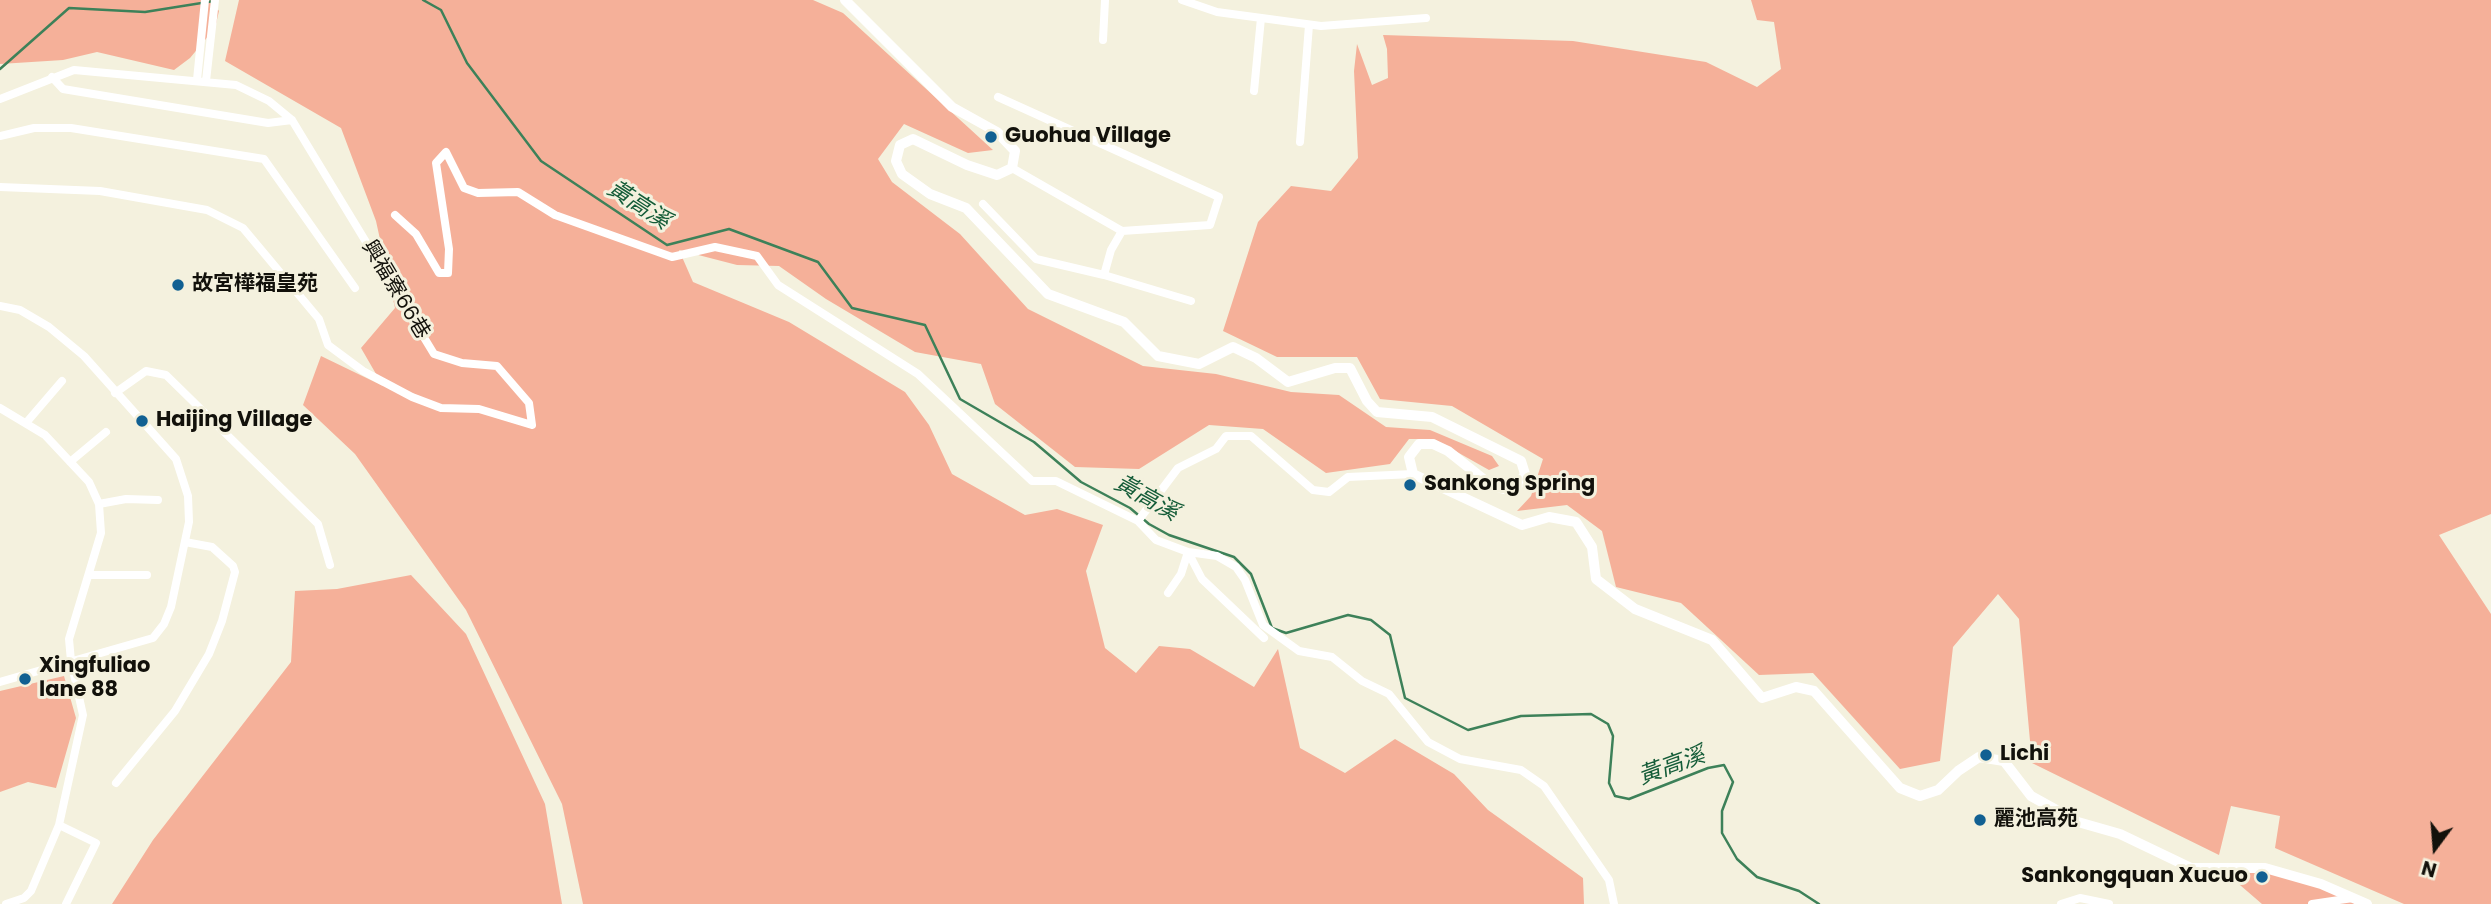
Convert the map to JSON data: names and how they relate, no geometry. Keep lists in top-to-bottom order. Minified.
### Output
{"streets":{"street":["興福寮66巷"]},"water":["黃高溪"],"places":["Guohua Village","故宮樺福皇苑","Haijing Village","Sankong Spring","Xingfuliao lane 88","Lichi","麗池高苑","Sankongquan Xucuo"],"north":"bottom"}
